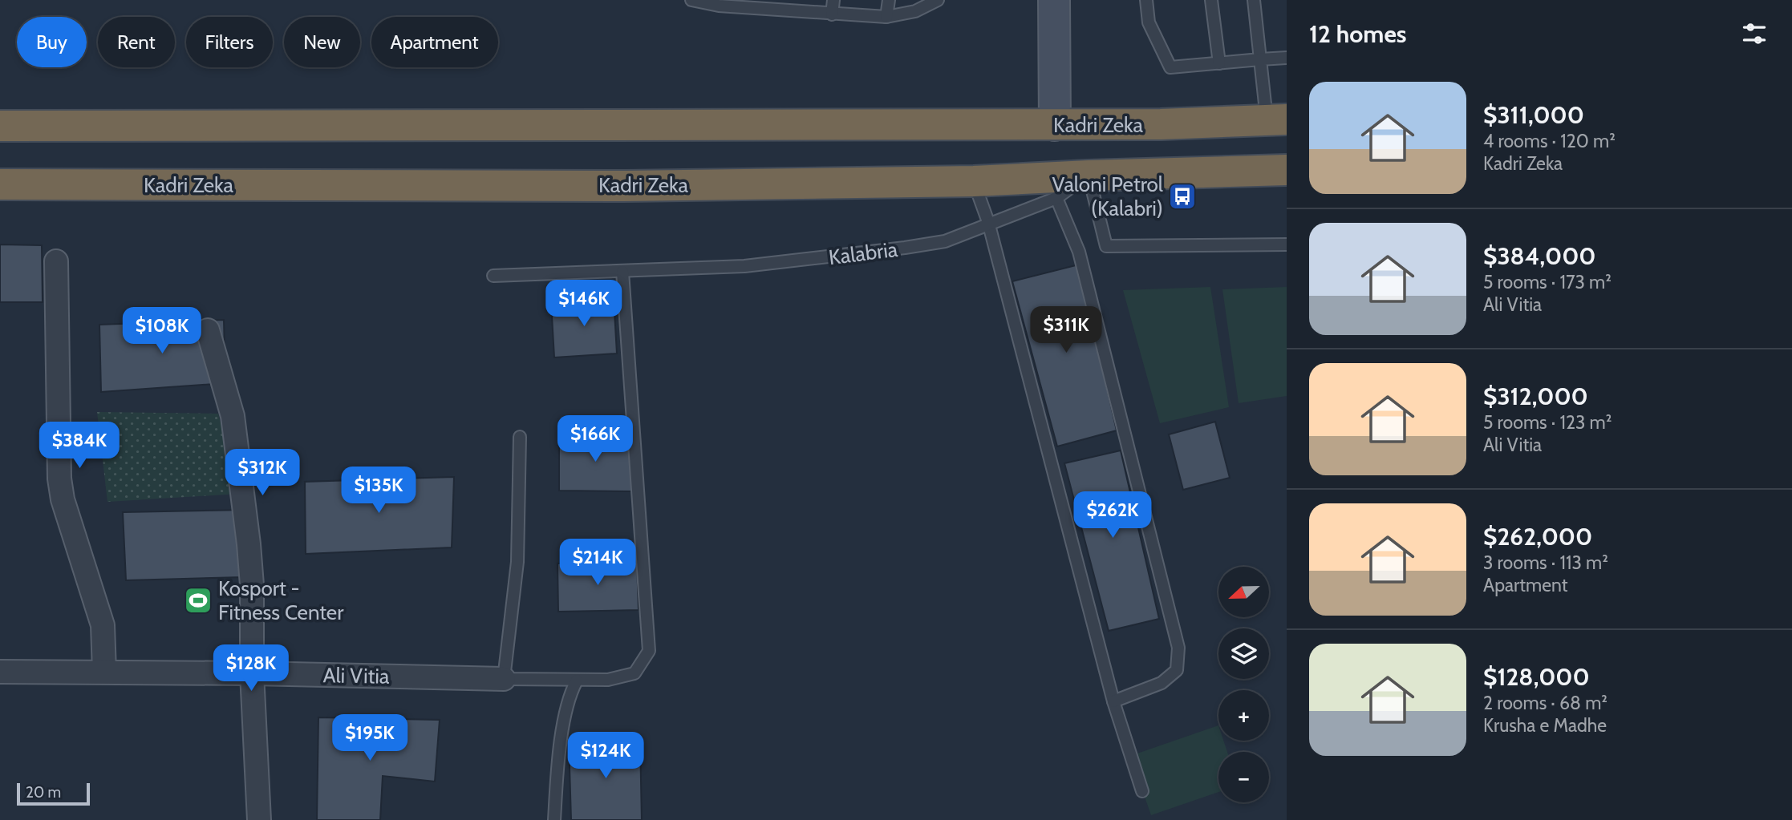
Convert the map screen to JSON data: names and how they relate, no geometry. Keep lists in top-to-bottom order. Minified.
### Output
{"streets":{"highway":["Kadri Zeka"],"street":["Ali Vitia"],"lane":["Kalabria"]},"crossings":[["Kadri Zeka","Kalabria"],["Kalabria","Ali Vitia"]],"places":{"bus stop":["Valoni Petrol (Kalabri)"],"sports":["Kosport - Fitness Center"]},"scale_bar":"20 m","north":"left","page":{"heading":"12 homes","chip":["Buy","Rent","Filters","New","Apartment"],"list":[{"name":"$311,000","note":"4 rooms · 120 m² · Kadri Zeka"},{"name":"$384,000","note":"5 rooms · 173 m² · Ali Vitia"},{"name":"$312,000","note":"5 rooms · 123 m² · Ali Vitia"},{"name":"$262,000","note":"3 rooms · 113 m² · Apartment"},{"name":"$128,000","note":"2 rooms · 68 m² · Krusha e Madhe"}],"price":["$146K","$311K","$108K","$166K","$384K","$312K","$135K","$262K","$214K","$128K","$195K","$124K"],"map_buttons":["+","−"],"scale":"20 m"}}
